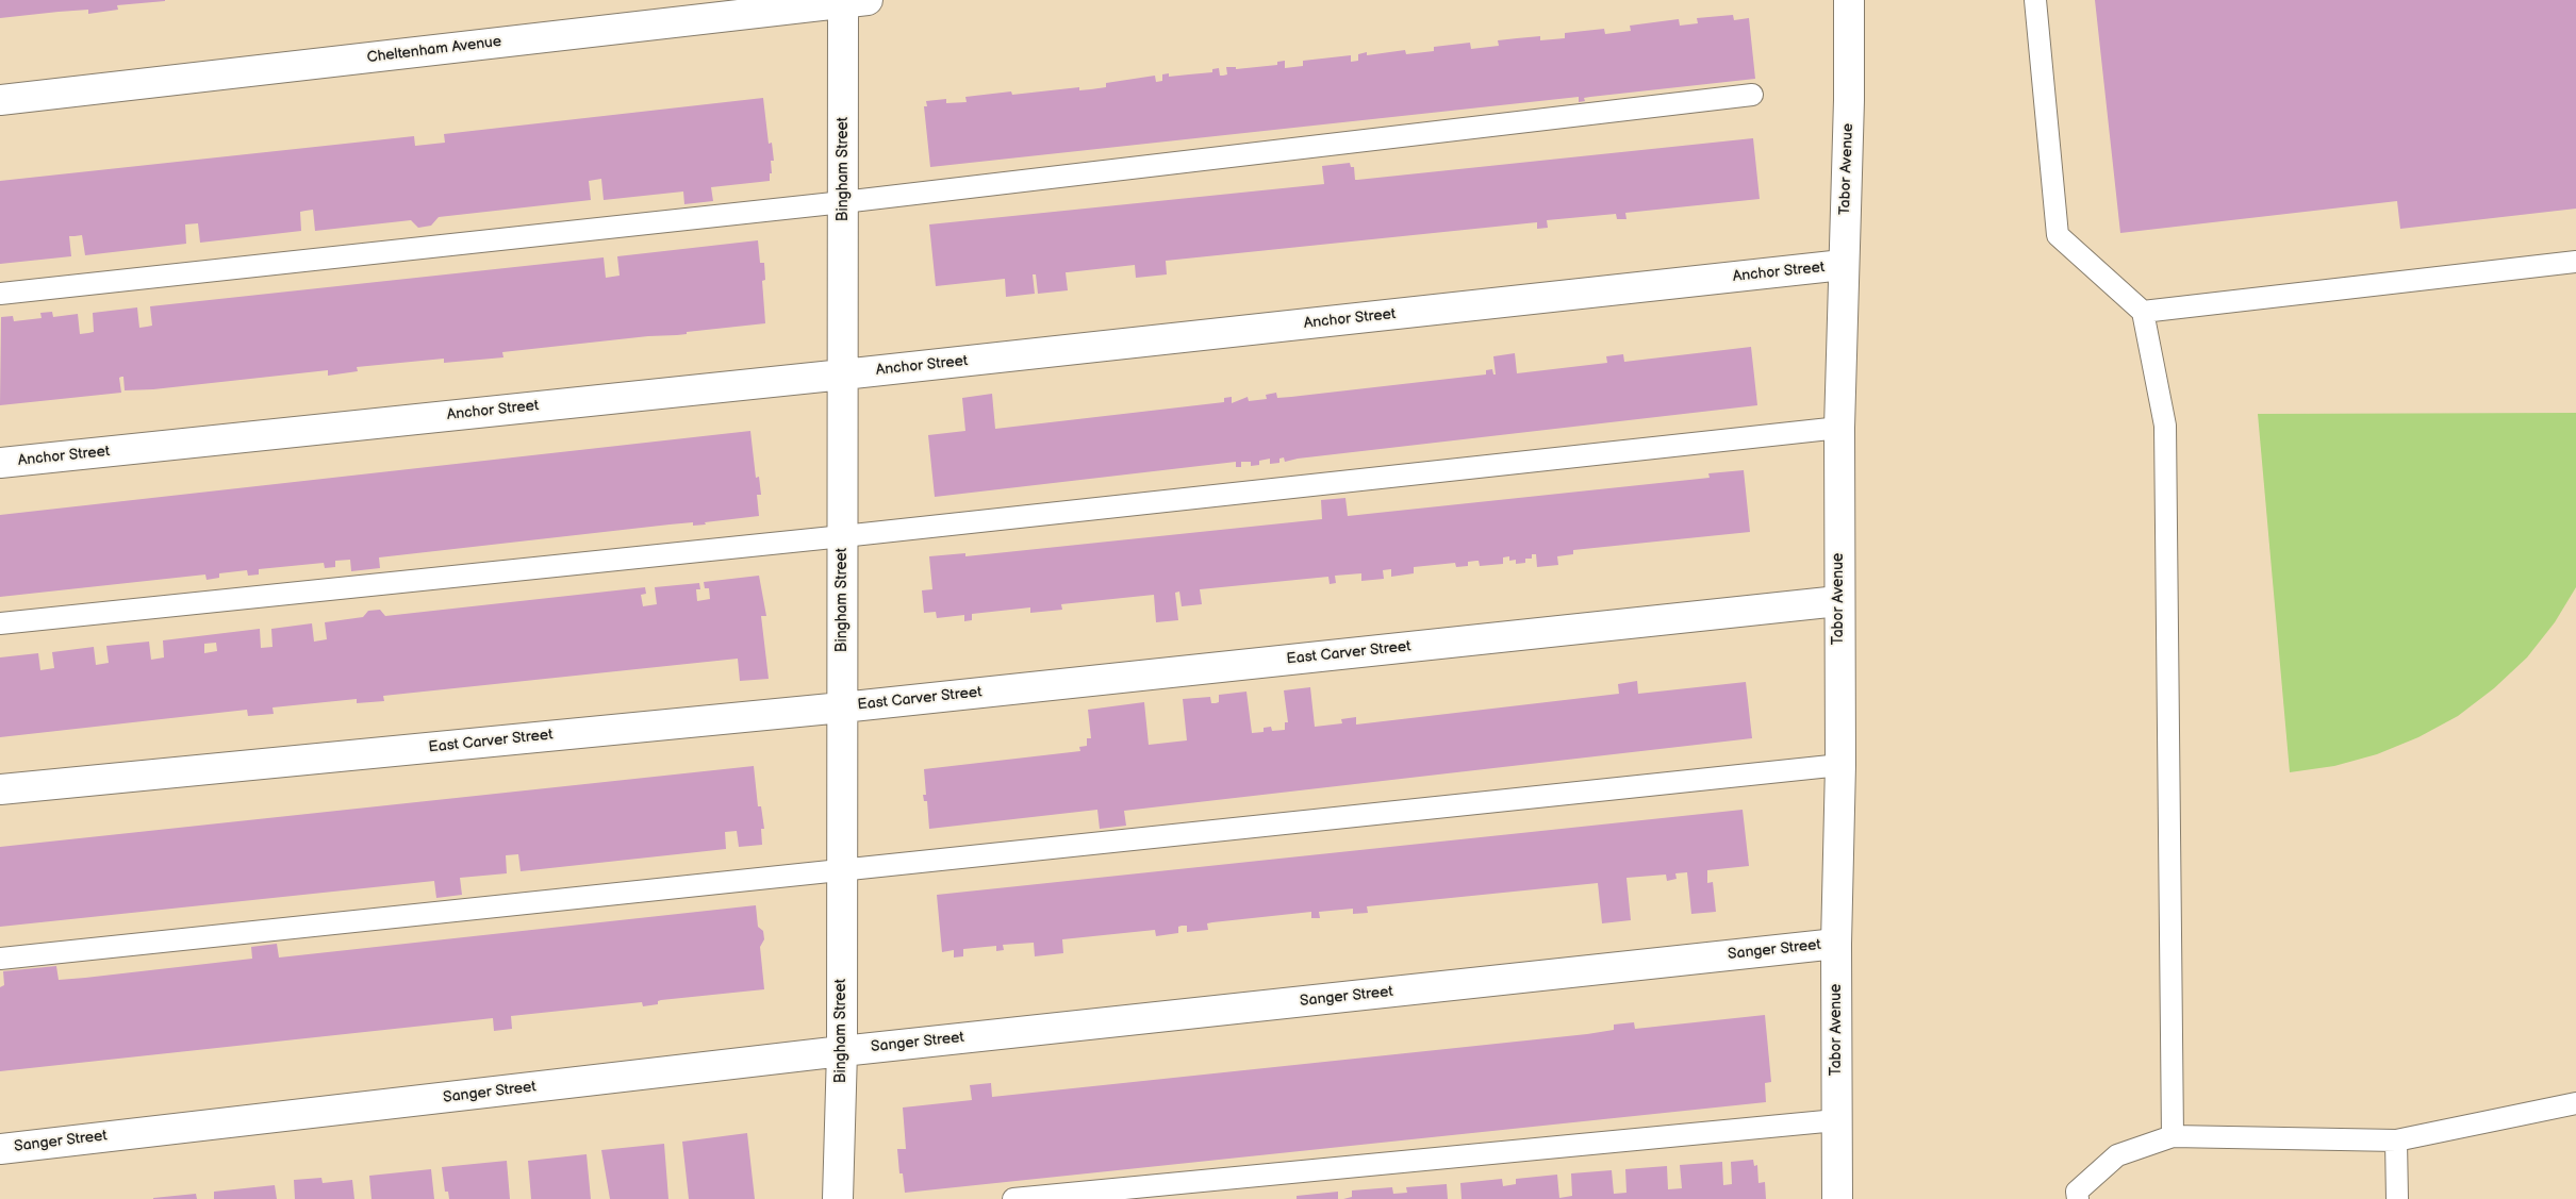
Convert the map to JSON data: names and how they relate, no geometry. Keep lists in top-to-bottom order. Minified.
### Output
{"streets":{"street":["Cheltenham Avenue","Bingham Street","Tabor Avenue","Anchor Street","East Carver Street","Sanger Street"]},"crossings":[["Cheltenham Avenue","Bingham Street"],["Bingham Street","Anchor Street"],["Bingham Street","East Carver Street"],["Bingham Street","Sanger Street"],["Tabor Avenue","Anchor Street"],["Tabor Avenue","East Carver Street"],["Tabor Avenue","Sanger Street"]]}
